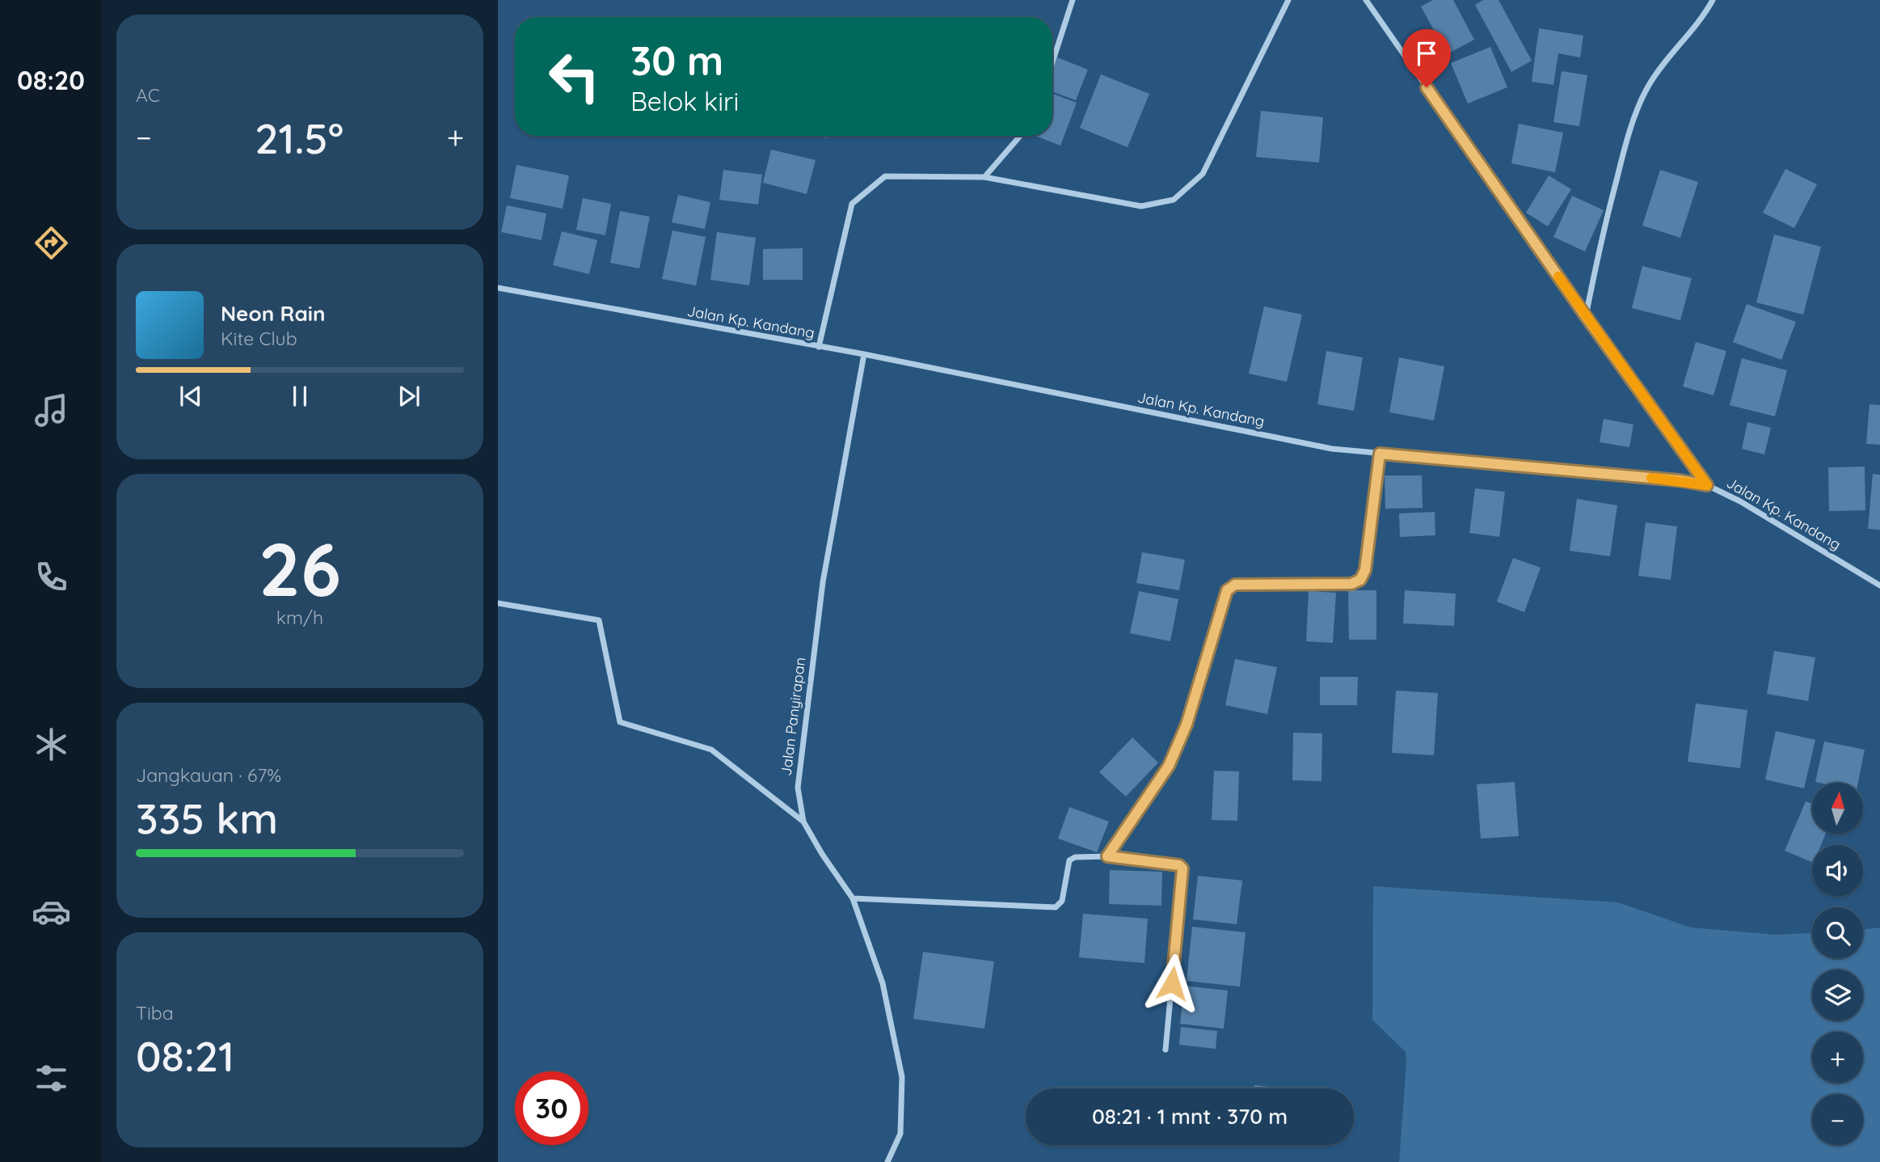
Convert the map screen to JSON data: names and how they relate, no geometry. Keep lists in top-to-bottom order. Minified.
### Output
{"streets":{"street":["Jalan Kp. Kandang","Jalan Panyirapan"]},"crossings":[["Jalan Kp. Kandang","Jalan Panyirapan"]],"north":"top","page":{"tabs":"08:20","tile":["AC",["26","km/h"],["Jangkauan · 67%","335 km"],["Tiba","08:21"]],"turn":["30 m","Belok kiri"],"heat":["−","21.5°","+"],"song":["Neon Rain","Kite Club"],"map_buttons":["+","−"],"limit":"30","trip":"08:21 · 1 mnt · 370 m"}}
